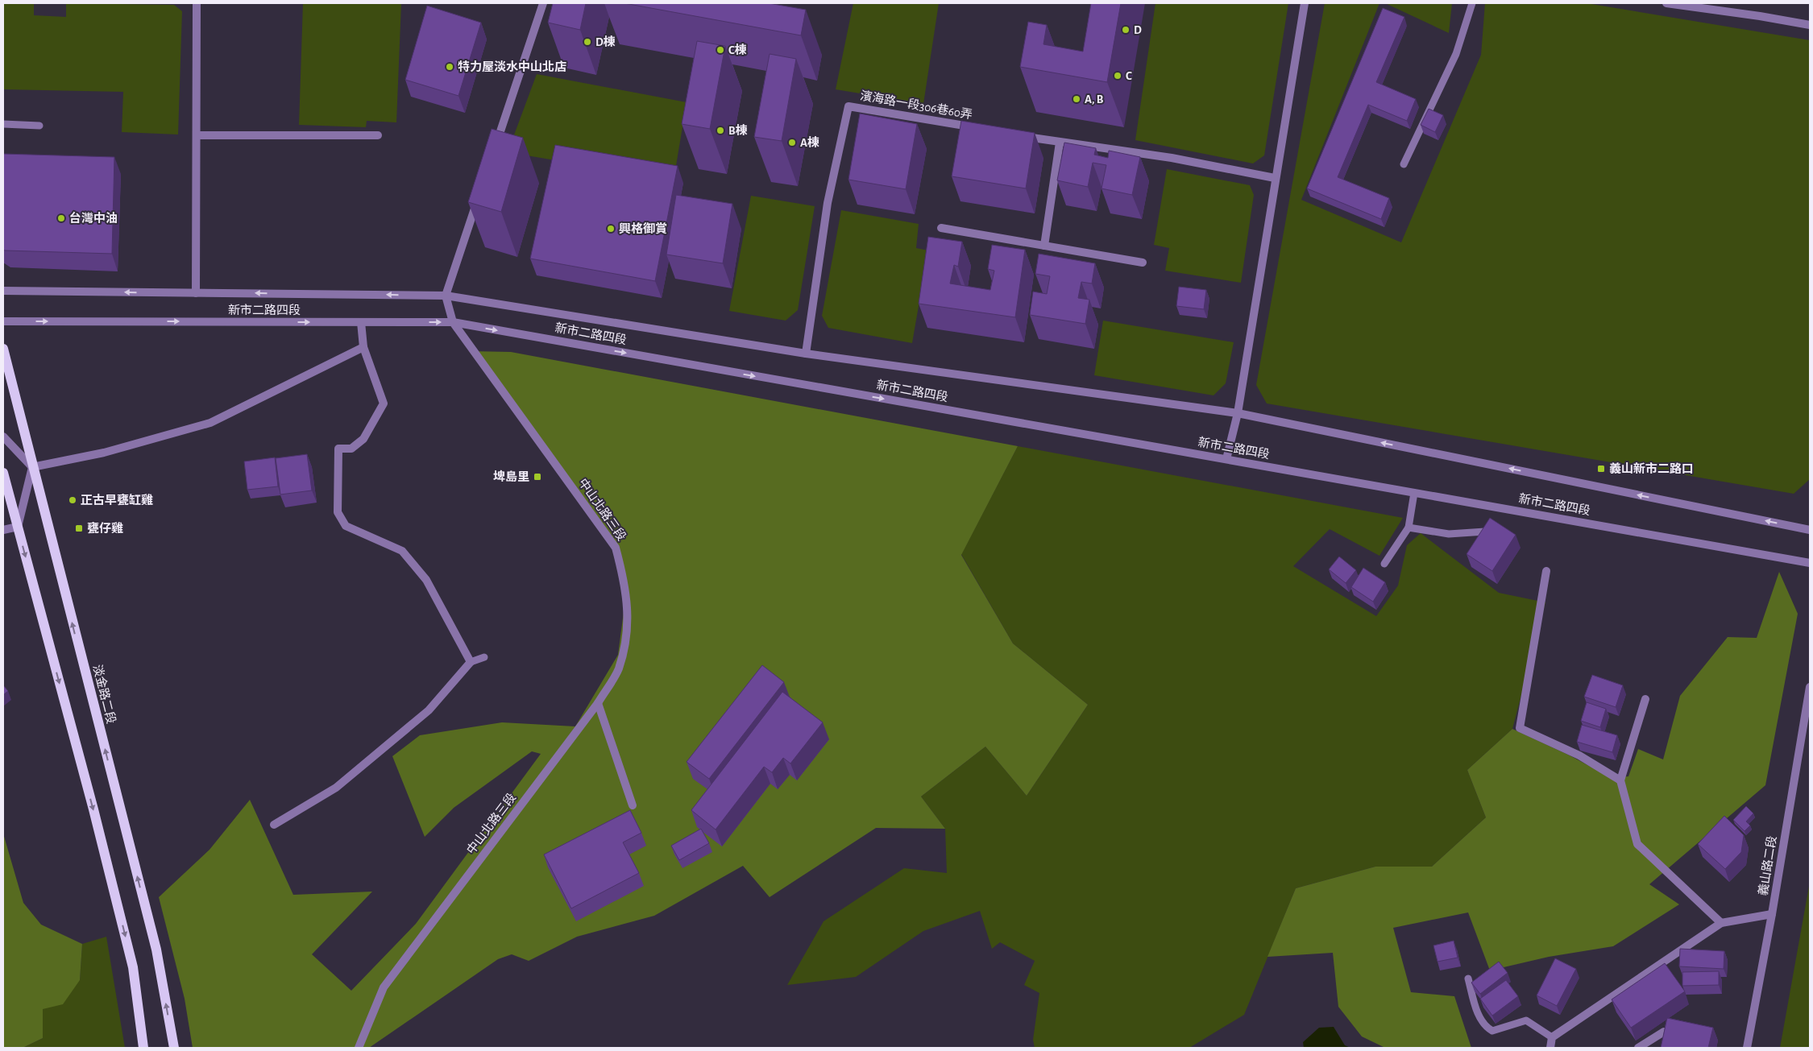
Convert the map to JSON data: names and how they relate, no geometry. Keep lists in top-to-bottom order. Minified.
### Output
{"streets":{"main road":["淡金路二段"],"street":["濱海路一段306巷60弄","新市二路四段","中山北路三段","義山路二段"]},"crossings":[["濱海路一段306巷60弄","新市二路四段"],["新市二路四段","中山北路三段"]],"places":{"other":["D","D棟","C棟","特力屋淡水中山北店","C","A, B","B棟","A棟","台灣中油","興格御賞","正古早甕缸雞"],"transit":["義山新市二路口","埤島里","甕仔雞"]}}
